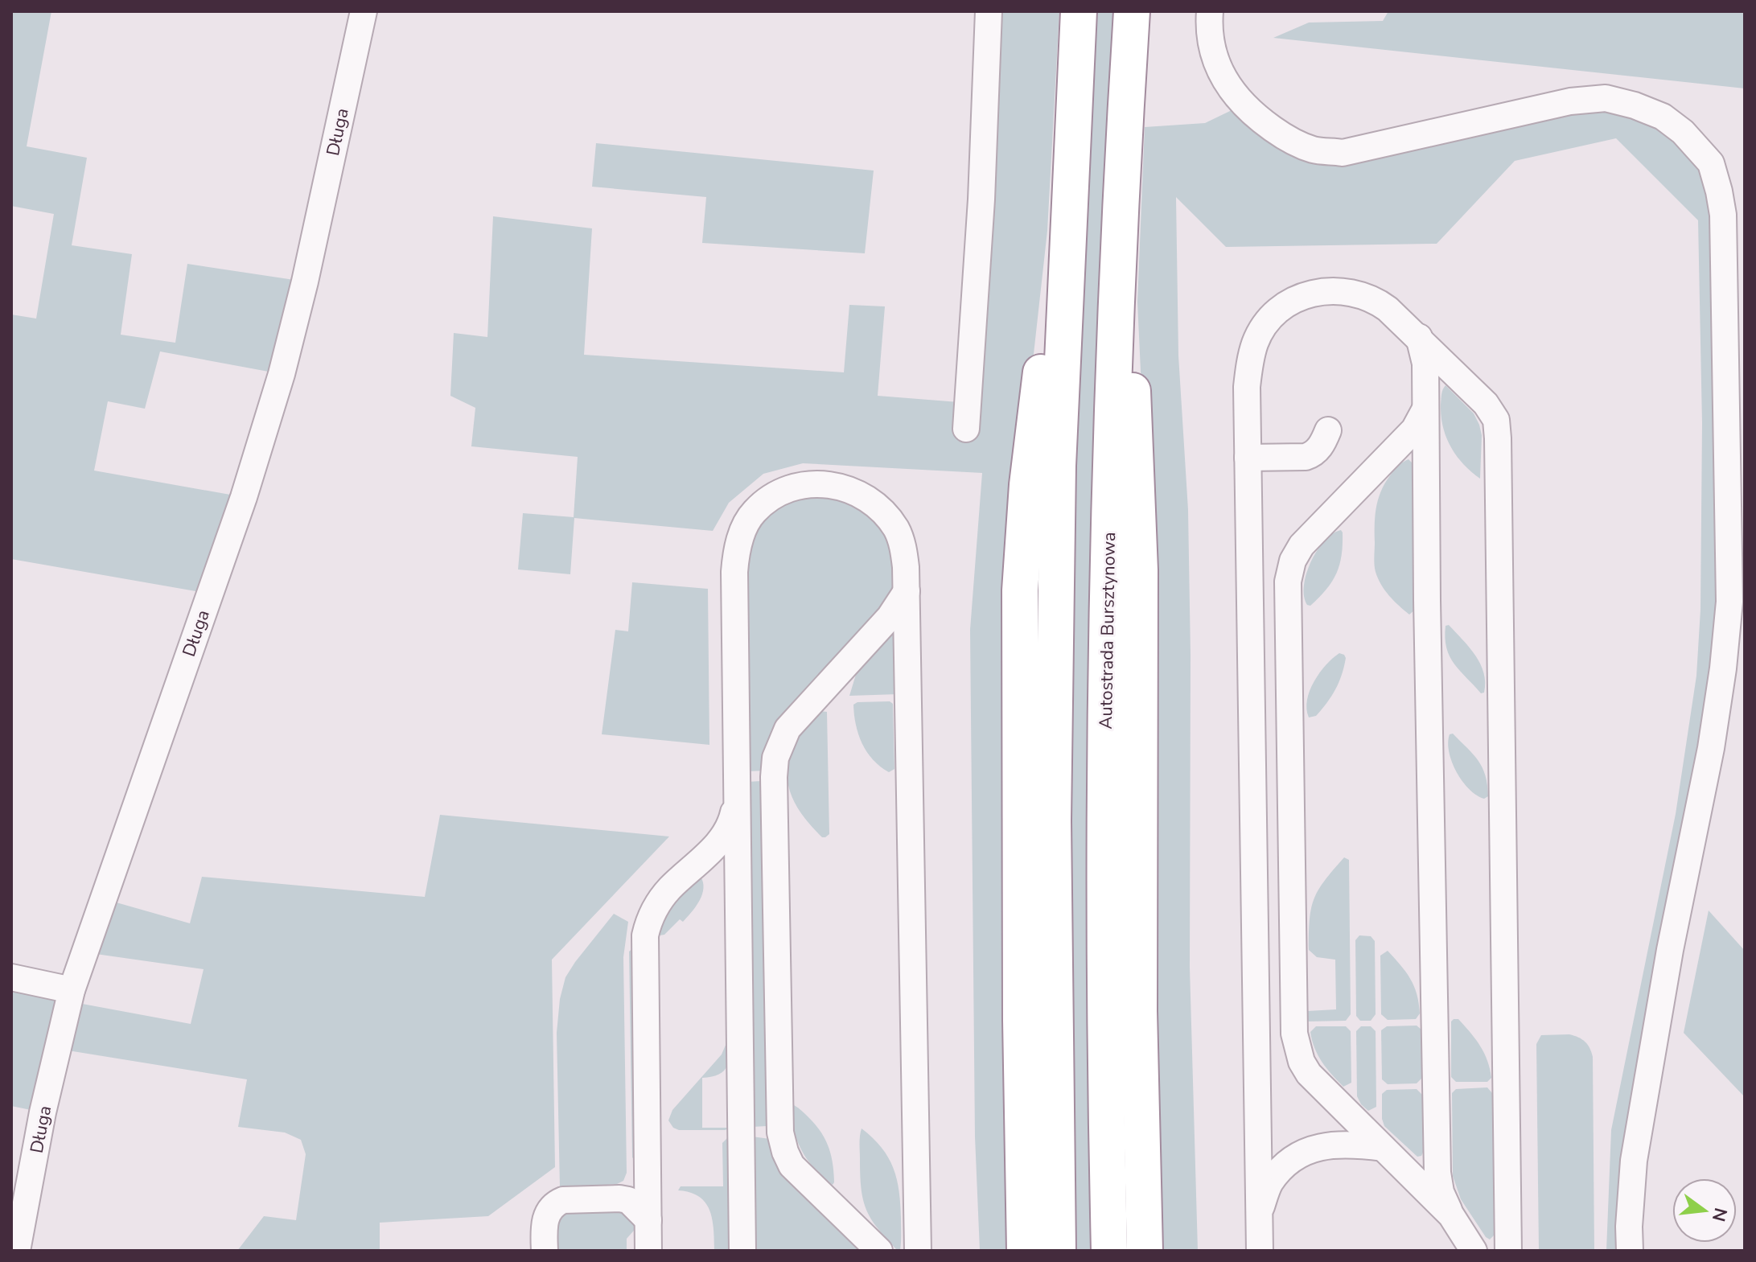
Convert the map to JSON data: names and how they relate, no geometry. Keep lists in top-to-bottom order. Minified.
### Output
{"streets":{"highway":["Autostrada Bursztynowa"],"street":["Długa"]},"north":"right"}
